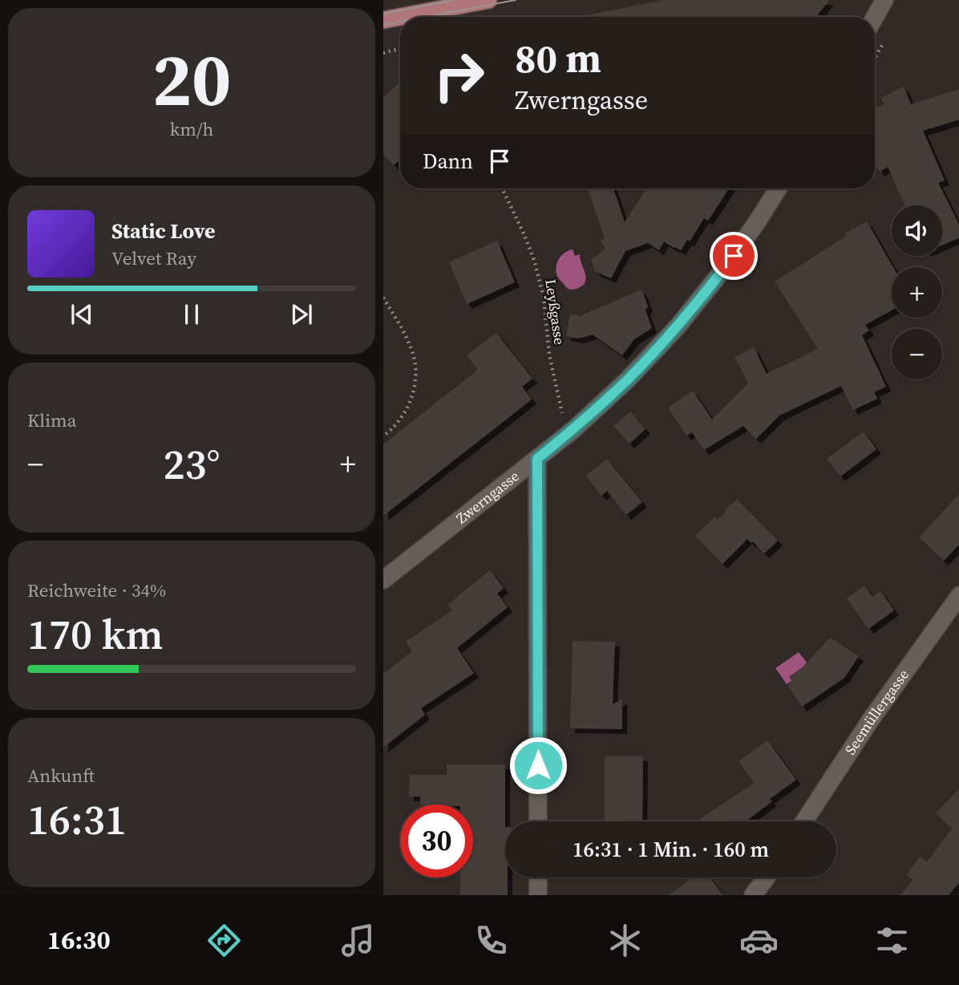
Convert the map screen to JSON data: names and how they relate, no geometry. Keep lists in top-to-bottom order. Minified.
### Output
{"streets":{"street":["Zwerngasse","Seemüllergasse"],"path":["Leyßgasse"]},"page":{"tile":[["20","km/h"],"Klima",["Reichweite · 34%","170 km"],["Ankunft","16:31"]],"turn":["80 m","Zwerngasse"],"then":"Dann","map_buttons":["+","−"],"song":["Static Love","Velvet Ray"],"heat":["−","23°","+"],"limit":"30","trip":"16:31 · 1 Min. · 160 m","tabs":"16:30"}}
